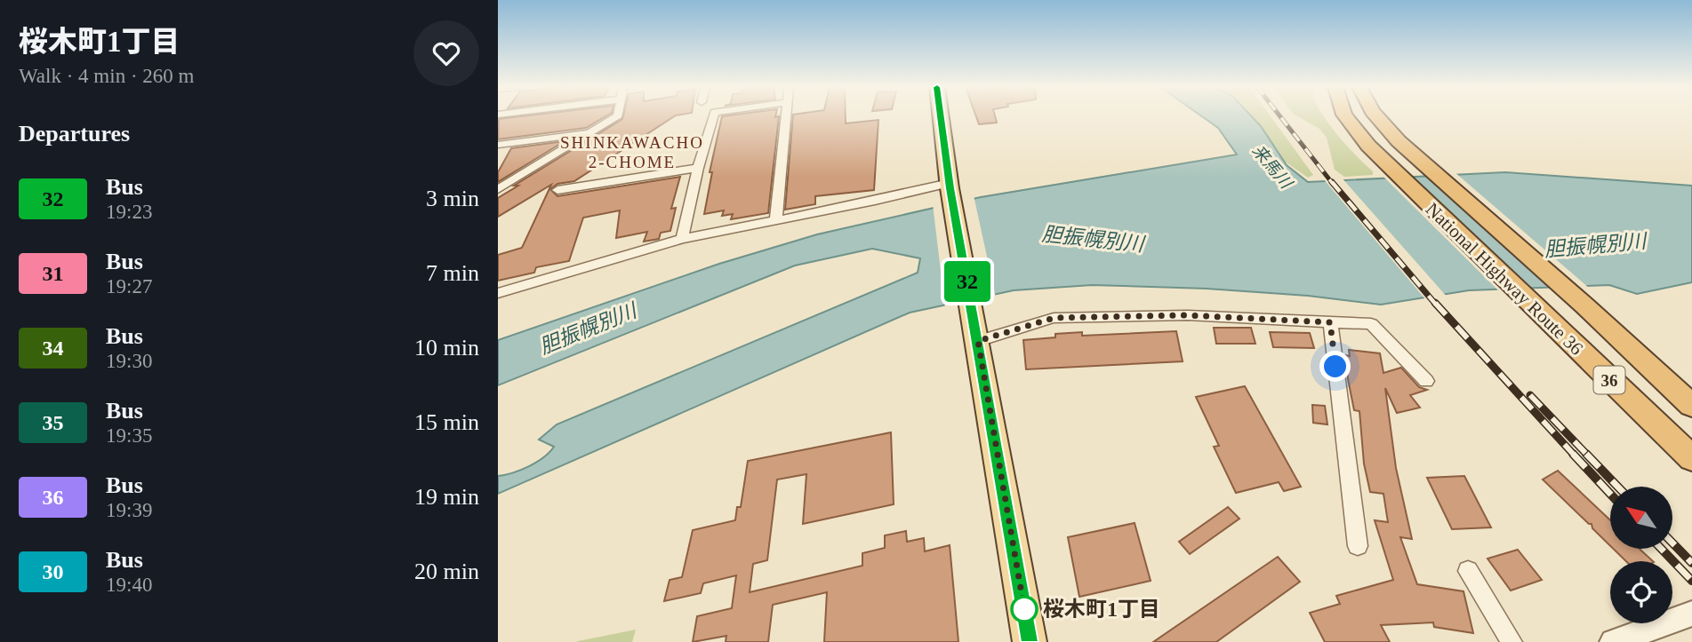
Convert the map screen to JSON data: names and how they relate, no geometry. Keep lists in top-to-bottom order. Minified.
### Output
{"streets":{"highway":["National Highway Route 36","36"]},"districts":["SHINKAWACHO 2-CHOME"],"water":["来馬川","胆振幌別川"],"places":["桜木町1丁目"],"lines":["bus line 32"],"north":"top left","page":{"heading":[["桜木町1丁目","Walk · 4 min · 260 m"],"Departures"],"on_map":"32","list":[{"mark":"32","name":"Bus","note":"19:23","value":"3 min"},{"mark":"31","name":"Bus","note":"19:27","value":"7 min"},{"mark":"34","name":"Bus","note":"19:30","value":"10 min"},{"mark":"35","name":"Bus","note":"19:35","value":"15 min"},{"mark":"36","name":"Bus","note":"19:39","value":"19 min"},{"mark":"30","name":"Bus","note":"19:40","value":"20 min"}]}}
